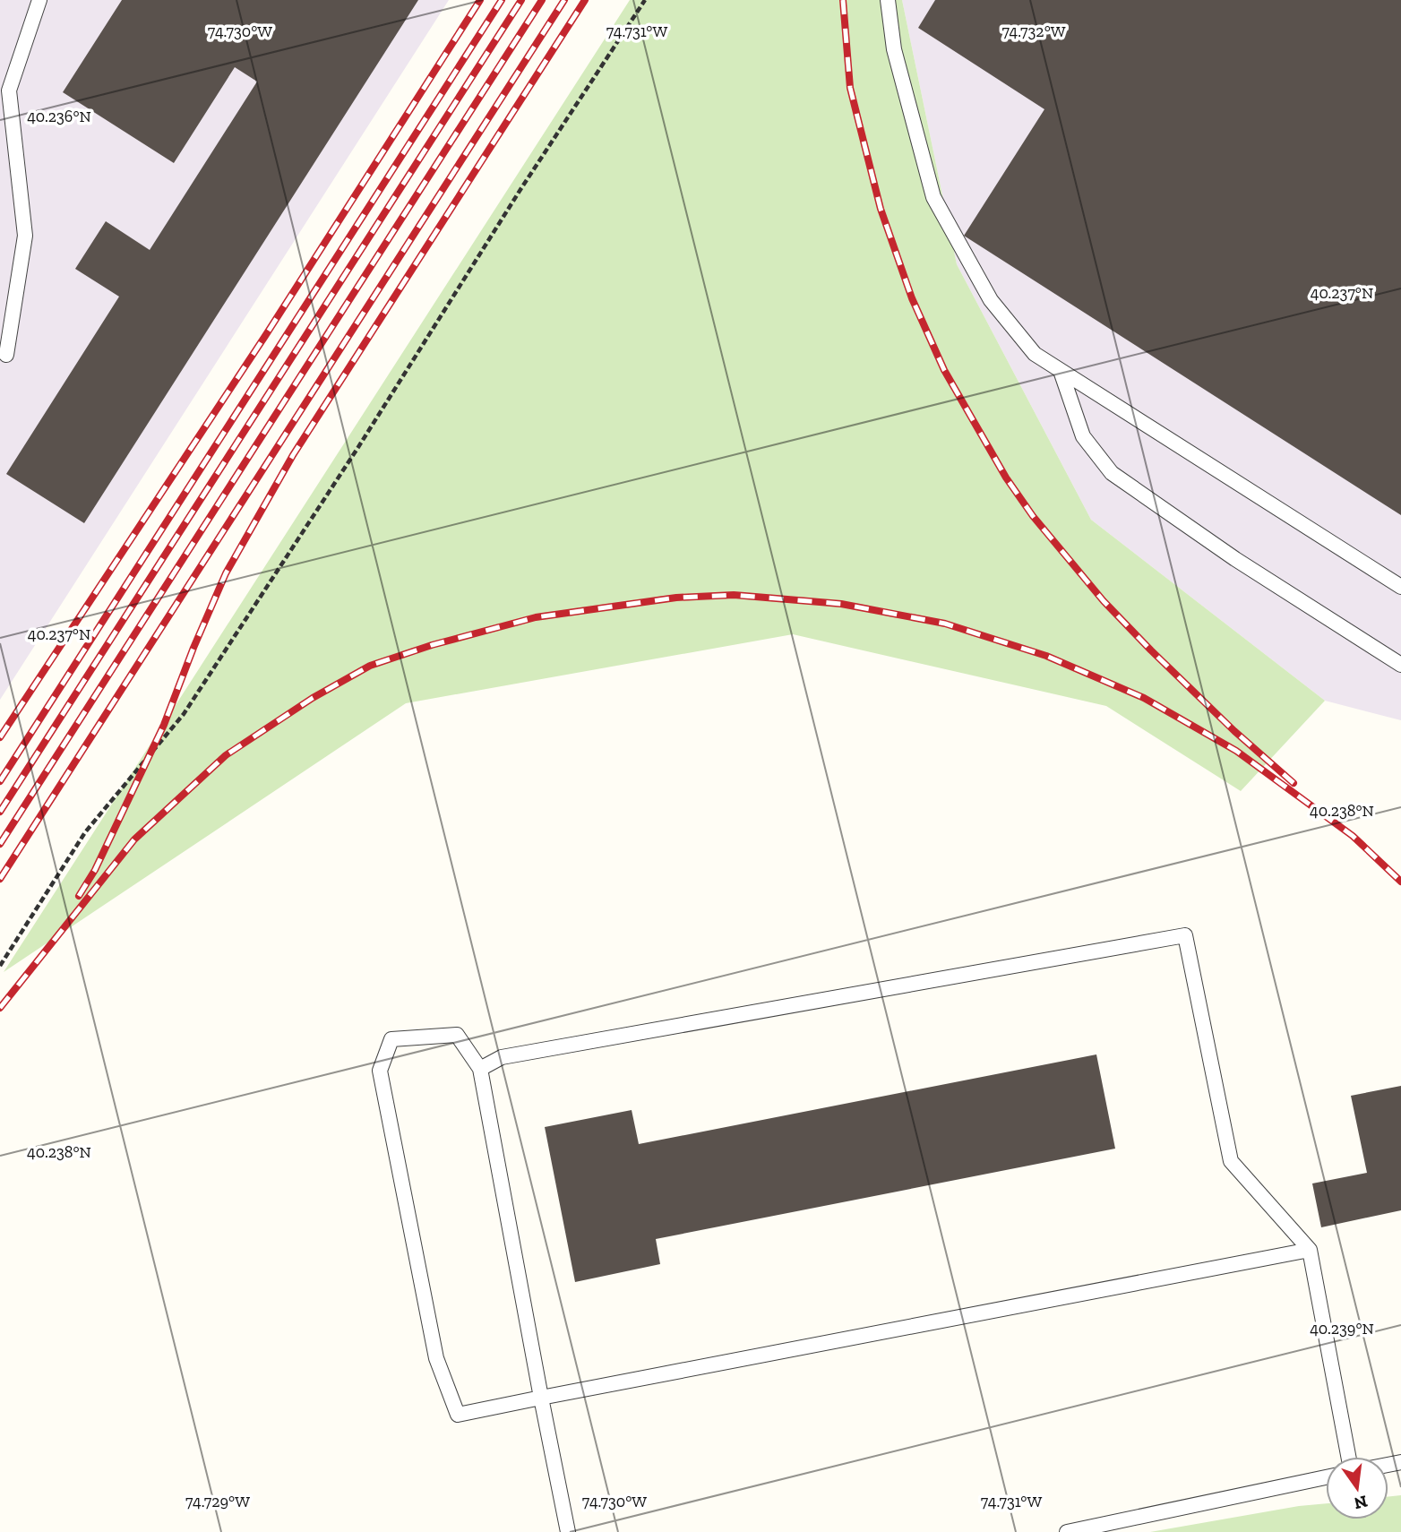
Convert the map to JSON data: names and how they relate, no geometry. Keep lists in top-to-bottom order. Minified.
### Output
{"north":"bottom","coordinates":["74.730°W","74.731°W","74.732°W","40.236°N","40.237°N","40.238°N","40.239°N","74.729°W"]}
